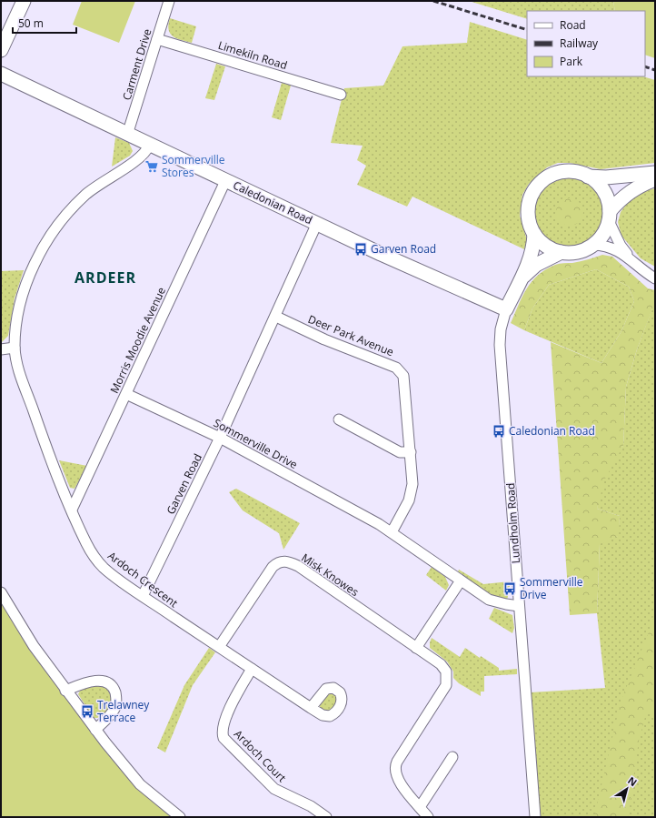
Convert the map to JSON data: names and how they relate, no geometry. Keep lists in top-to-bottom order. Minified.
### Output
{"streets":{"main road":["Caledonian Road","Lundholm Road"],"street":["Limekiln Road","Carment Drive","Deer Park Avenue","Morris Moodie Avenue","Sommerville Drive","Garven Road","Misk Knowes","Ardoch Crescent","Ardoch Court"]},"crossings":[["Limekiln Road","Carment Drive"],["Carment Drive","Caledonian Road"],["Caledonian Road","Morris Moodie Avenue"],["Caledonian Road","Garven Road"],["Caledonian Road","Lundholm Road"],["Caledonian Road","Ardoch Crescent"],["Deer Park Avenue","Sommerville Drive"],["Deer Park Avenue","Garven Road"],["Morris Moodie Avenue","Sommerville Drive"],["Morris Moodie Avenue","Ardoch Crescent"],["Sommerville Drive","Garven Road"],["Sommerville Drive","Lundholm Road"],["Garven Road","Ardoch Crescent"],["Misk Knowes","Ardoch Crescent"],["Ardoch Crescent","Ardoch Court"]],"districts":["ARDEER"],"places":{"supermarket":["Sommerville Stores"],"bus stop":["Garven Road","Caledonian Road","Sommerville Drive","Trelawney Terrace"]},"legend":["Road","Railway","Park"],"scale_bar":"50 m","north":"top right"}
